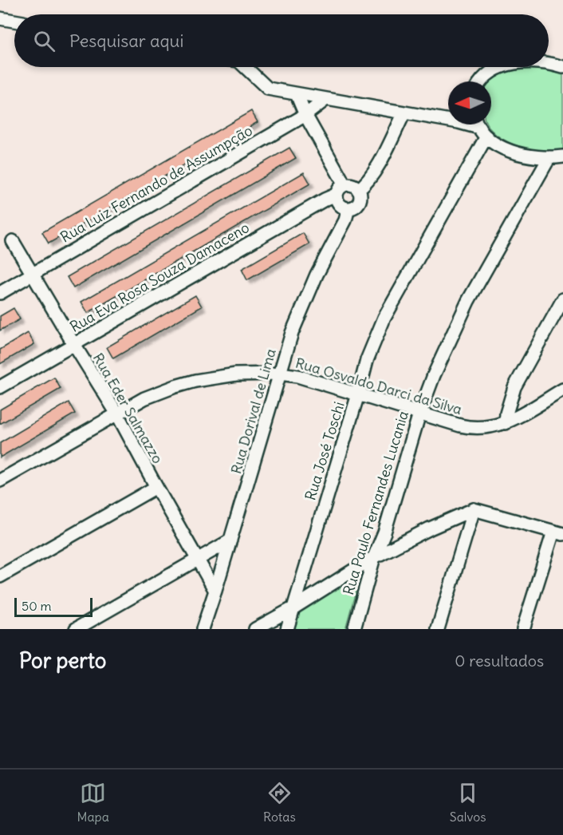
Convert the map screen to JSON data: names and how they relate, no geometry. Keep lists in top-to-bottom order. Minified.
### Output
{"streets":{"street":["Rua Luiz Fernando de Assumpção","Rua Eva Rosa Souza Damaceno","Rua Osvaldo Darci da Silva","Rua Eder Salmazzo","Rua Dorival de Lima","Rua José Toschi","Rua Paulo Fernandes Lucania"]},"crossings":[["Rua Luiz Fernando de Assumpção","Rua Eder Salmazzo"],["Rua Eva Rosa Souza Damaceno","Rua Eder Salmazzo"],["Rua Eva Rosa Souza Damaceno","Rua Dorival de Lima"],["Rua Osvaldo Darci da Silva","Rua Eder Salmazzo"],["Rua Osvaldo Darci da Silva","Rua Dorival de Lima"],["Rua Osvaldo Darci da Silva","Rua José Toschi"],["Rua Osvaldo Darci da Silva","Rua Paulo Fernandes Lucania"],["Rua Eder Salmazzo","Rua Dorival de Lima"]],"scale_bar":"50 m","north":"left","page":{"search":"Pesquisar aqui","scale":"50 m","heading":["Por perto","0 resultados"],"nav":["Mapa","Rotas","Salvos"]}}
